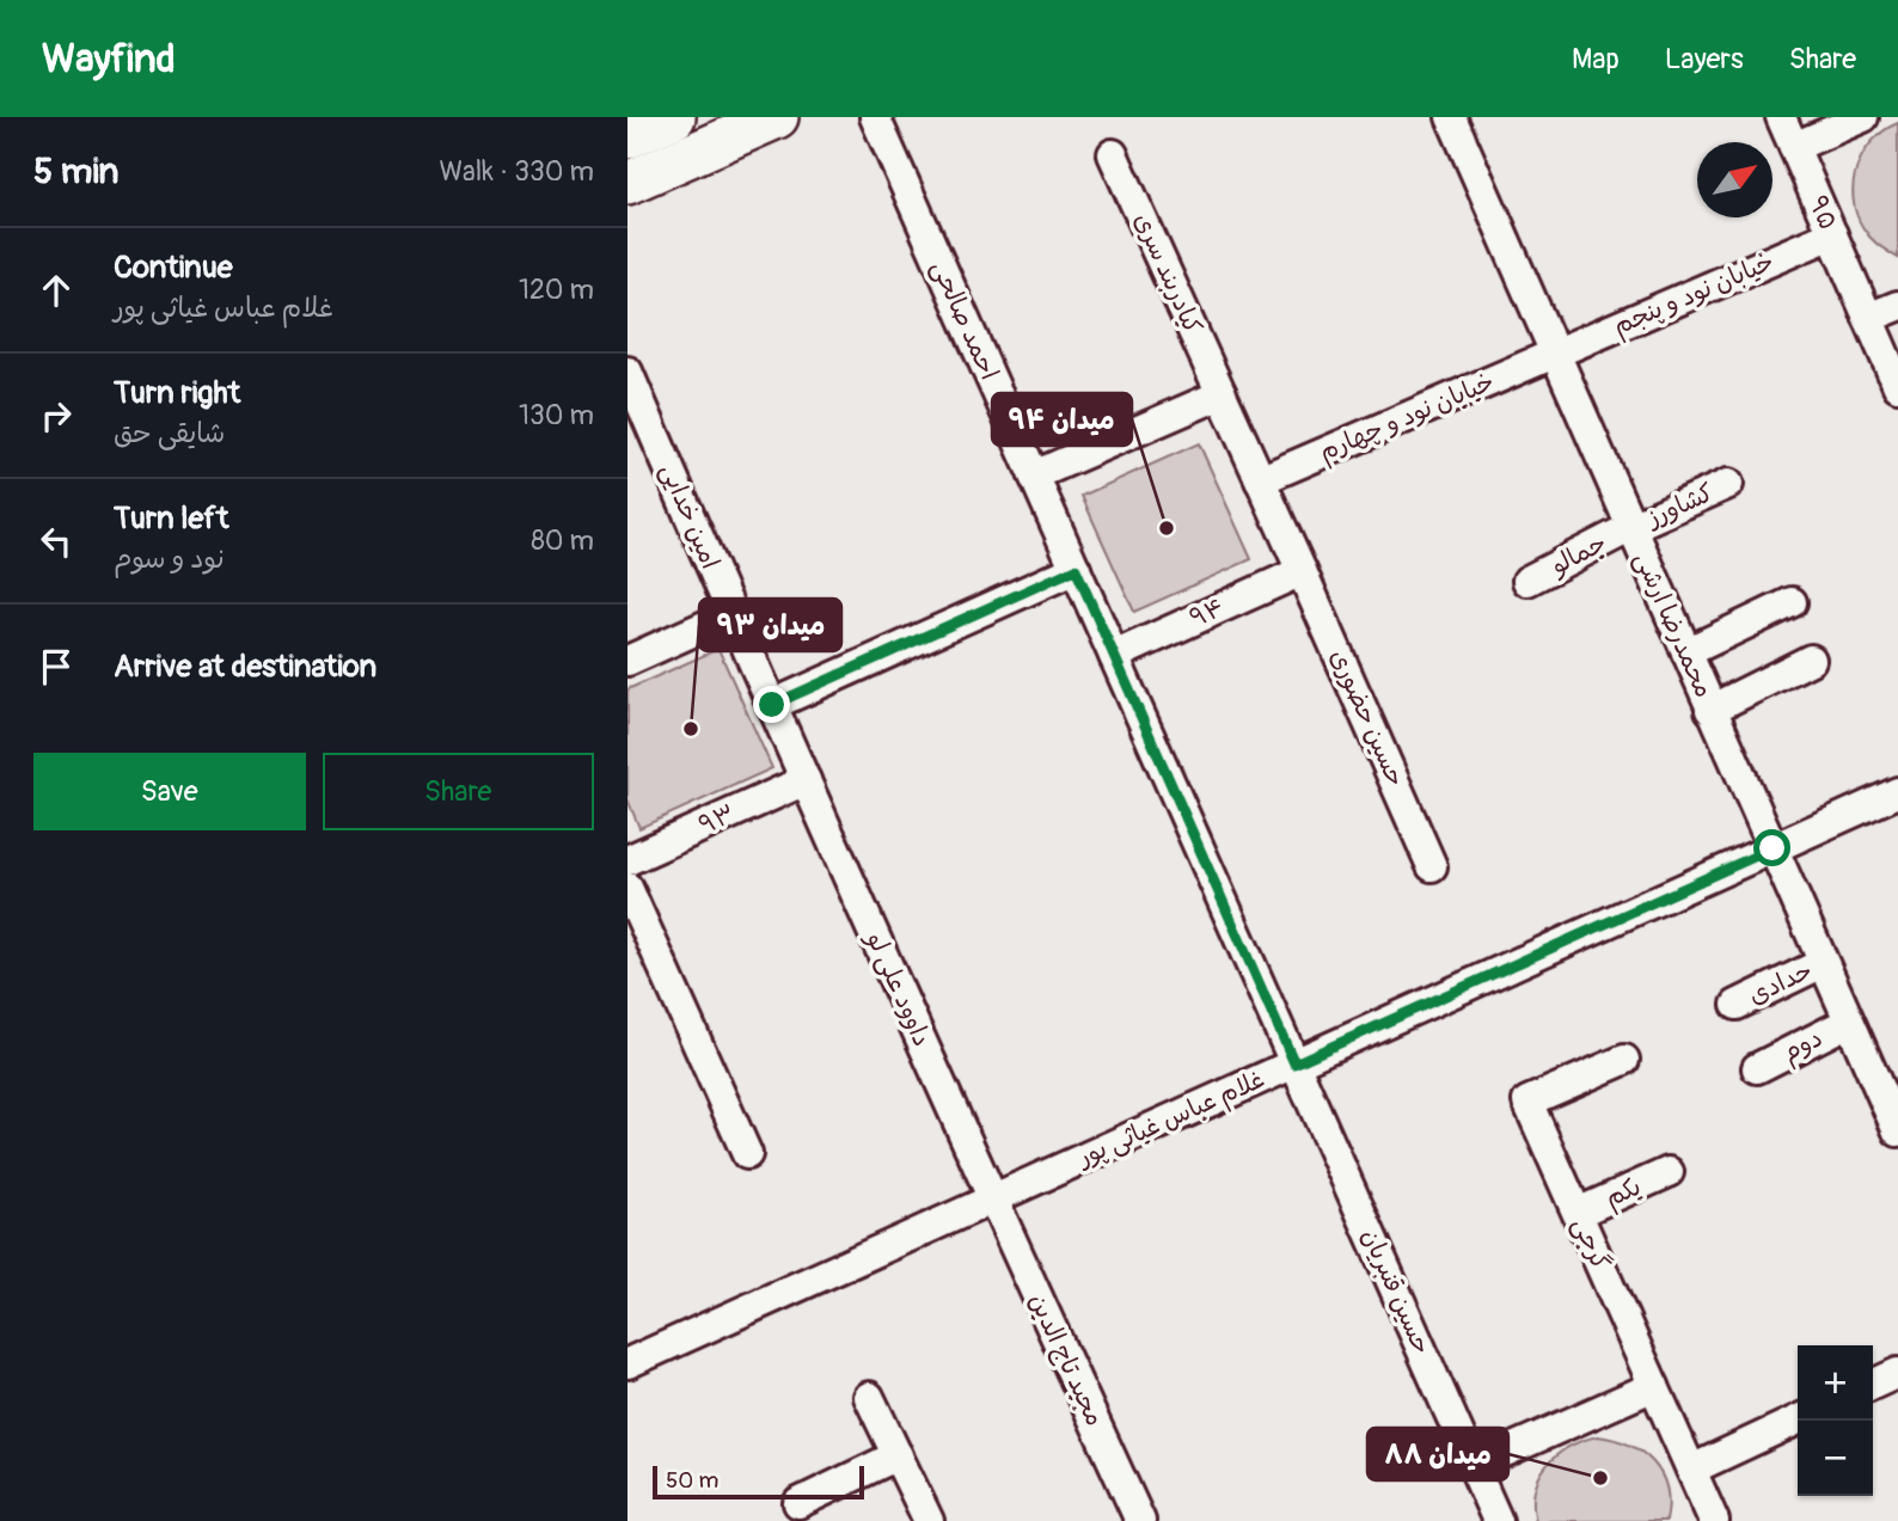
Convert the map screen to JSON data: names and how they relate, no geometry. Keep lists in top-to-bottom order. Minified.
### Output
{"streets":{"street":["۹۵","کیادربند سری","خیابان نود و پنجم","احمد صالحی","خیابان نود و چهارم","کشاورز","امین خدایی","جمالو","۹۴","محمدرضا ارشی","حسین حضوری","۹۳","حدادی","داوود علی لو","دوم","غلام عباس غیاثی ‌پور","یکم","گرجی","حسین قنبریان","مجید تاج الدین"]},"crossings":[["۹۵","خیابان نود و پنجم"],["کیادربند سری","خیابان نود و چهارم"],["کیادربند سری","حسین حضوری"],["خیابان نود و پنجم","خیابان نود و چهارم"],["خیابان نود و پنجم","محمدرضا ارشی"],["احمد صالحی","۹۴"],["احمد صالحی","حسین قنبریان"],["خیابان نود و چهارم","محمدرضا ارشی"],["خیابان نود و چهارم","حسین حضوری"],["کشاورز","جمالو"],["کشاورز","محمدرضا ارشی"],["امین خدایی","داوود علی لو"],["جمالو","محمدرضا ارشی"],["۹۴","حسین حضوری"],["۹۴","حسین قنبریان"],["محمدرضا ارشی","حدادی"],["محمدرضا ارشی","دوم"],["محمدرضا ارشی","غلام عباس غیاثی ‌پور"],["۹۳","داوود علی لو"],["داوود علی لو","غلام عباس غیاثی ‌پور"],["داوود علی لو","مجید تاج الدین"],["غلام عباس غیاثی ‌پور","حسین قنبریان"],["غلام عباس غیاثی ‌پور","مجید تاج الدین"],["یکم","گرجی"]],"places":["میدان ۹۴","میدان ۹۳","میدان ۸۸"],"scale_bar":"50 m","north":"top right","page":{"header":"Wayfind","nav":["Map","Layers","Share"],"heading":["5 min","Walk · 330 m"],"list":[["Continue","غلام عباس غیاثی ‌پور","120 m"],["Turn right","شایقی حق","130 m"],["Turn left","نود و سوم","80 m"],"Arrive at destination"],"buttons":["Save","Share"],"map_buttons":["+","−"],"scale":"50 m"}}
